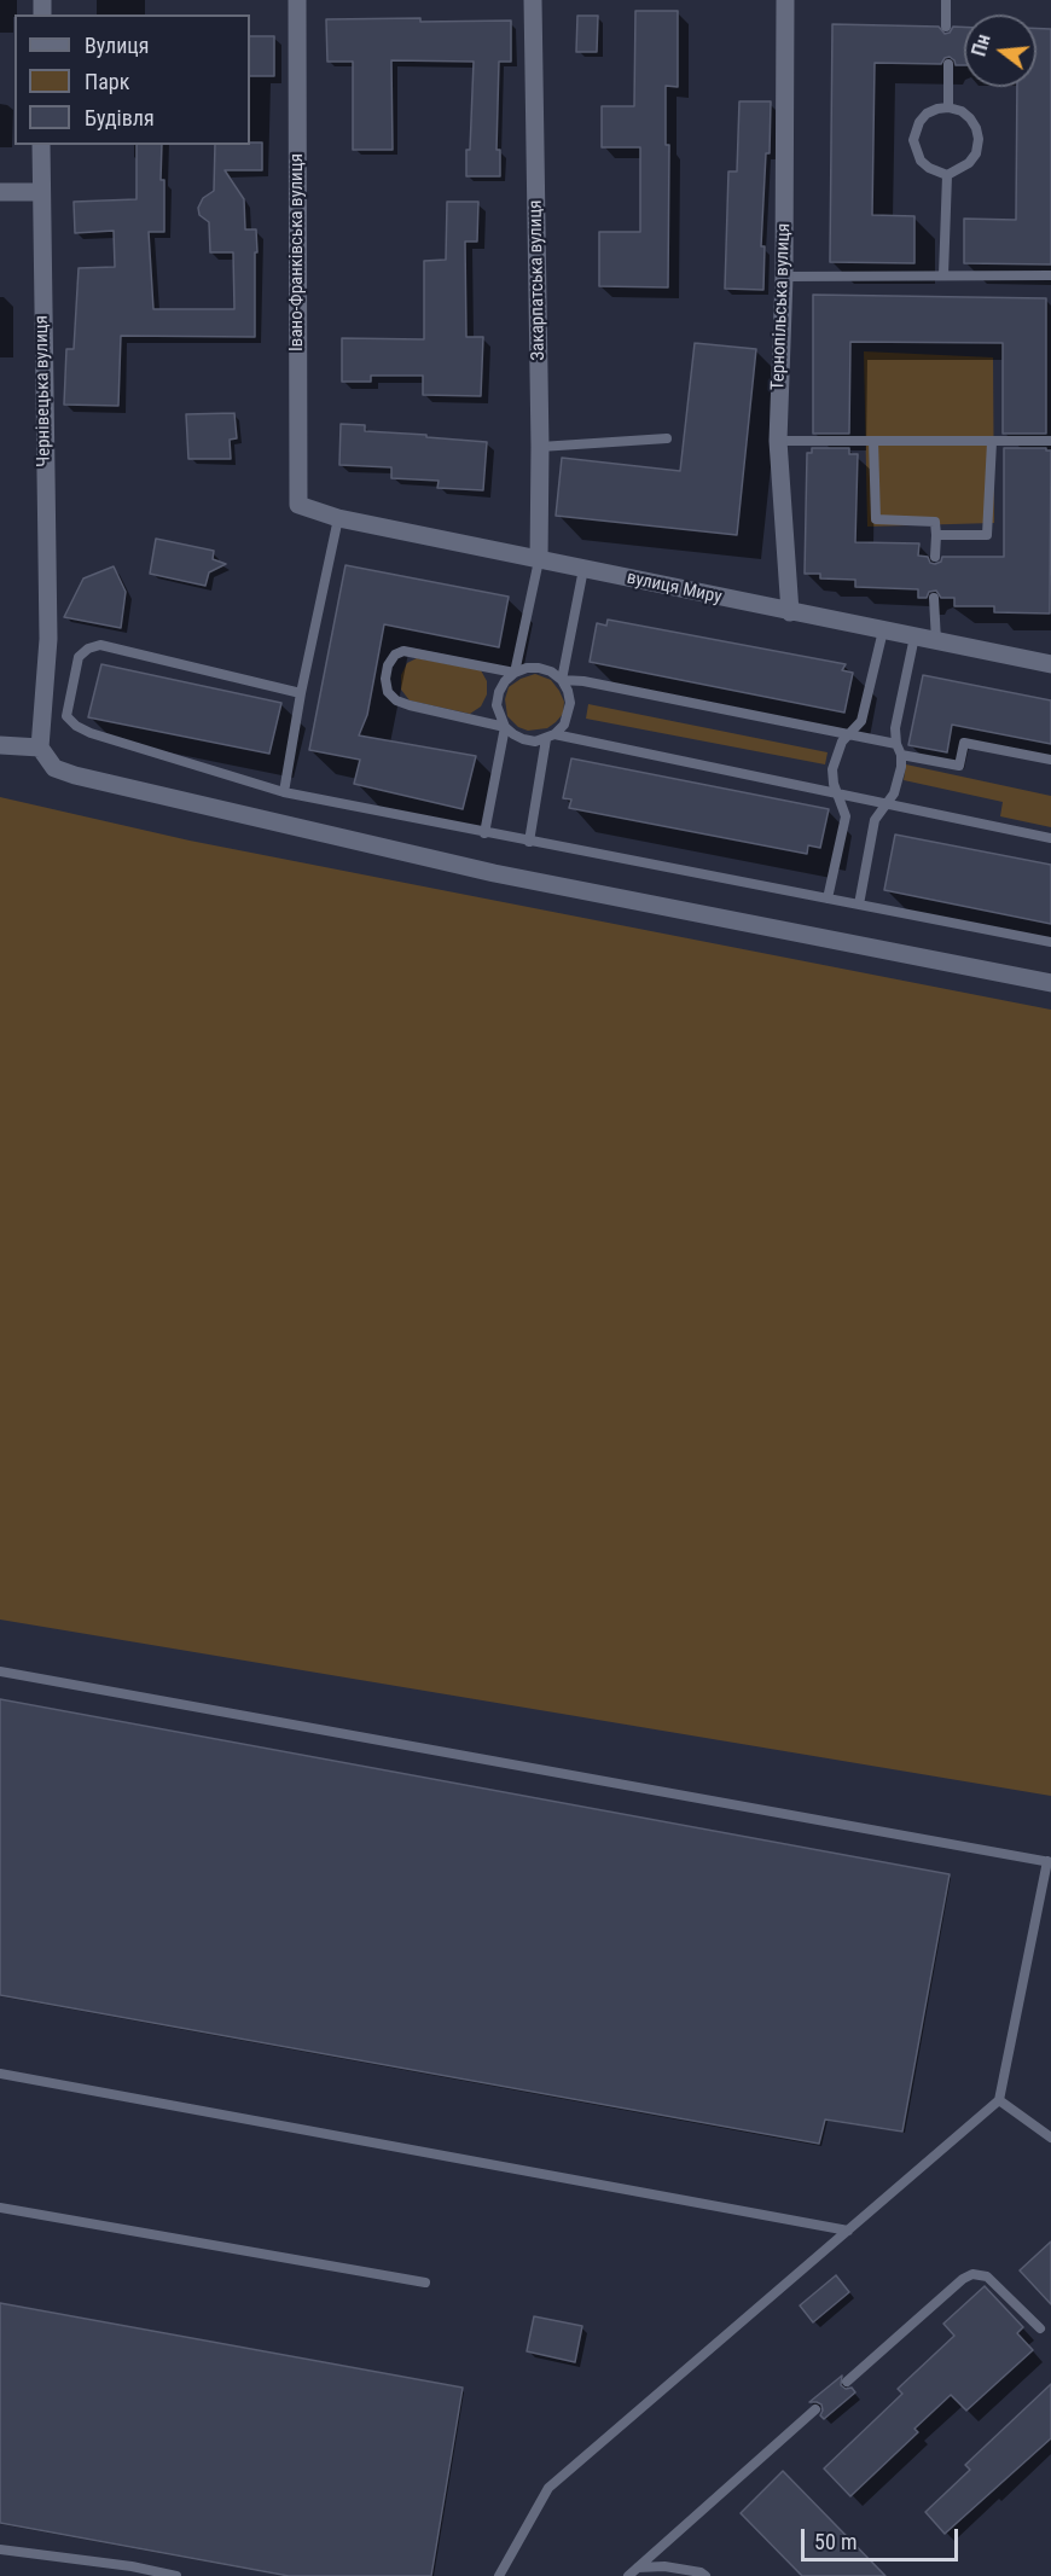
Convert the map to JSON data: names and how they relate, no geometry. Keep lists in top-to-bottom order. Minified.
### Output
{"streets":{"street":["Івано-Франківська вулиця","Закарпатська вулиця","Тернопільська вулиця","Чернівецька вулиця","вулиця Миру"]},"crossings":[["Івано-Франківська вулиця","вулиця Миру"],["Закарпатська вулиця","вулиця Миру"],["Тернопільська вулиця","вулиця Миру"]],"legend":["Вулиця","Парк","Будівля"],"scale_bar":"50 m","north":"left"}
